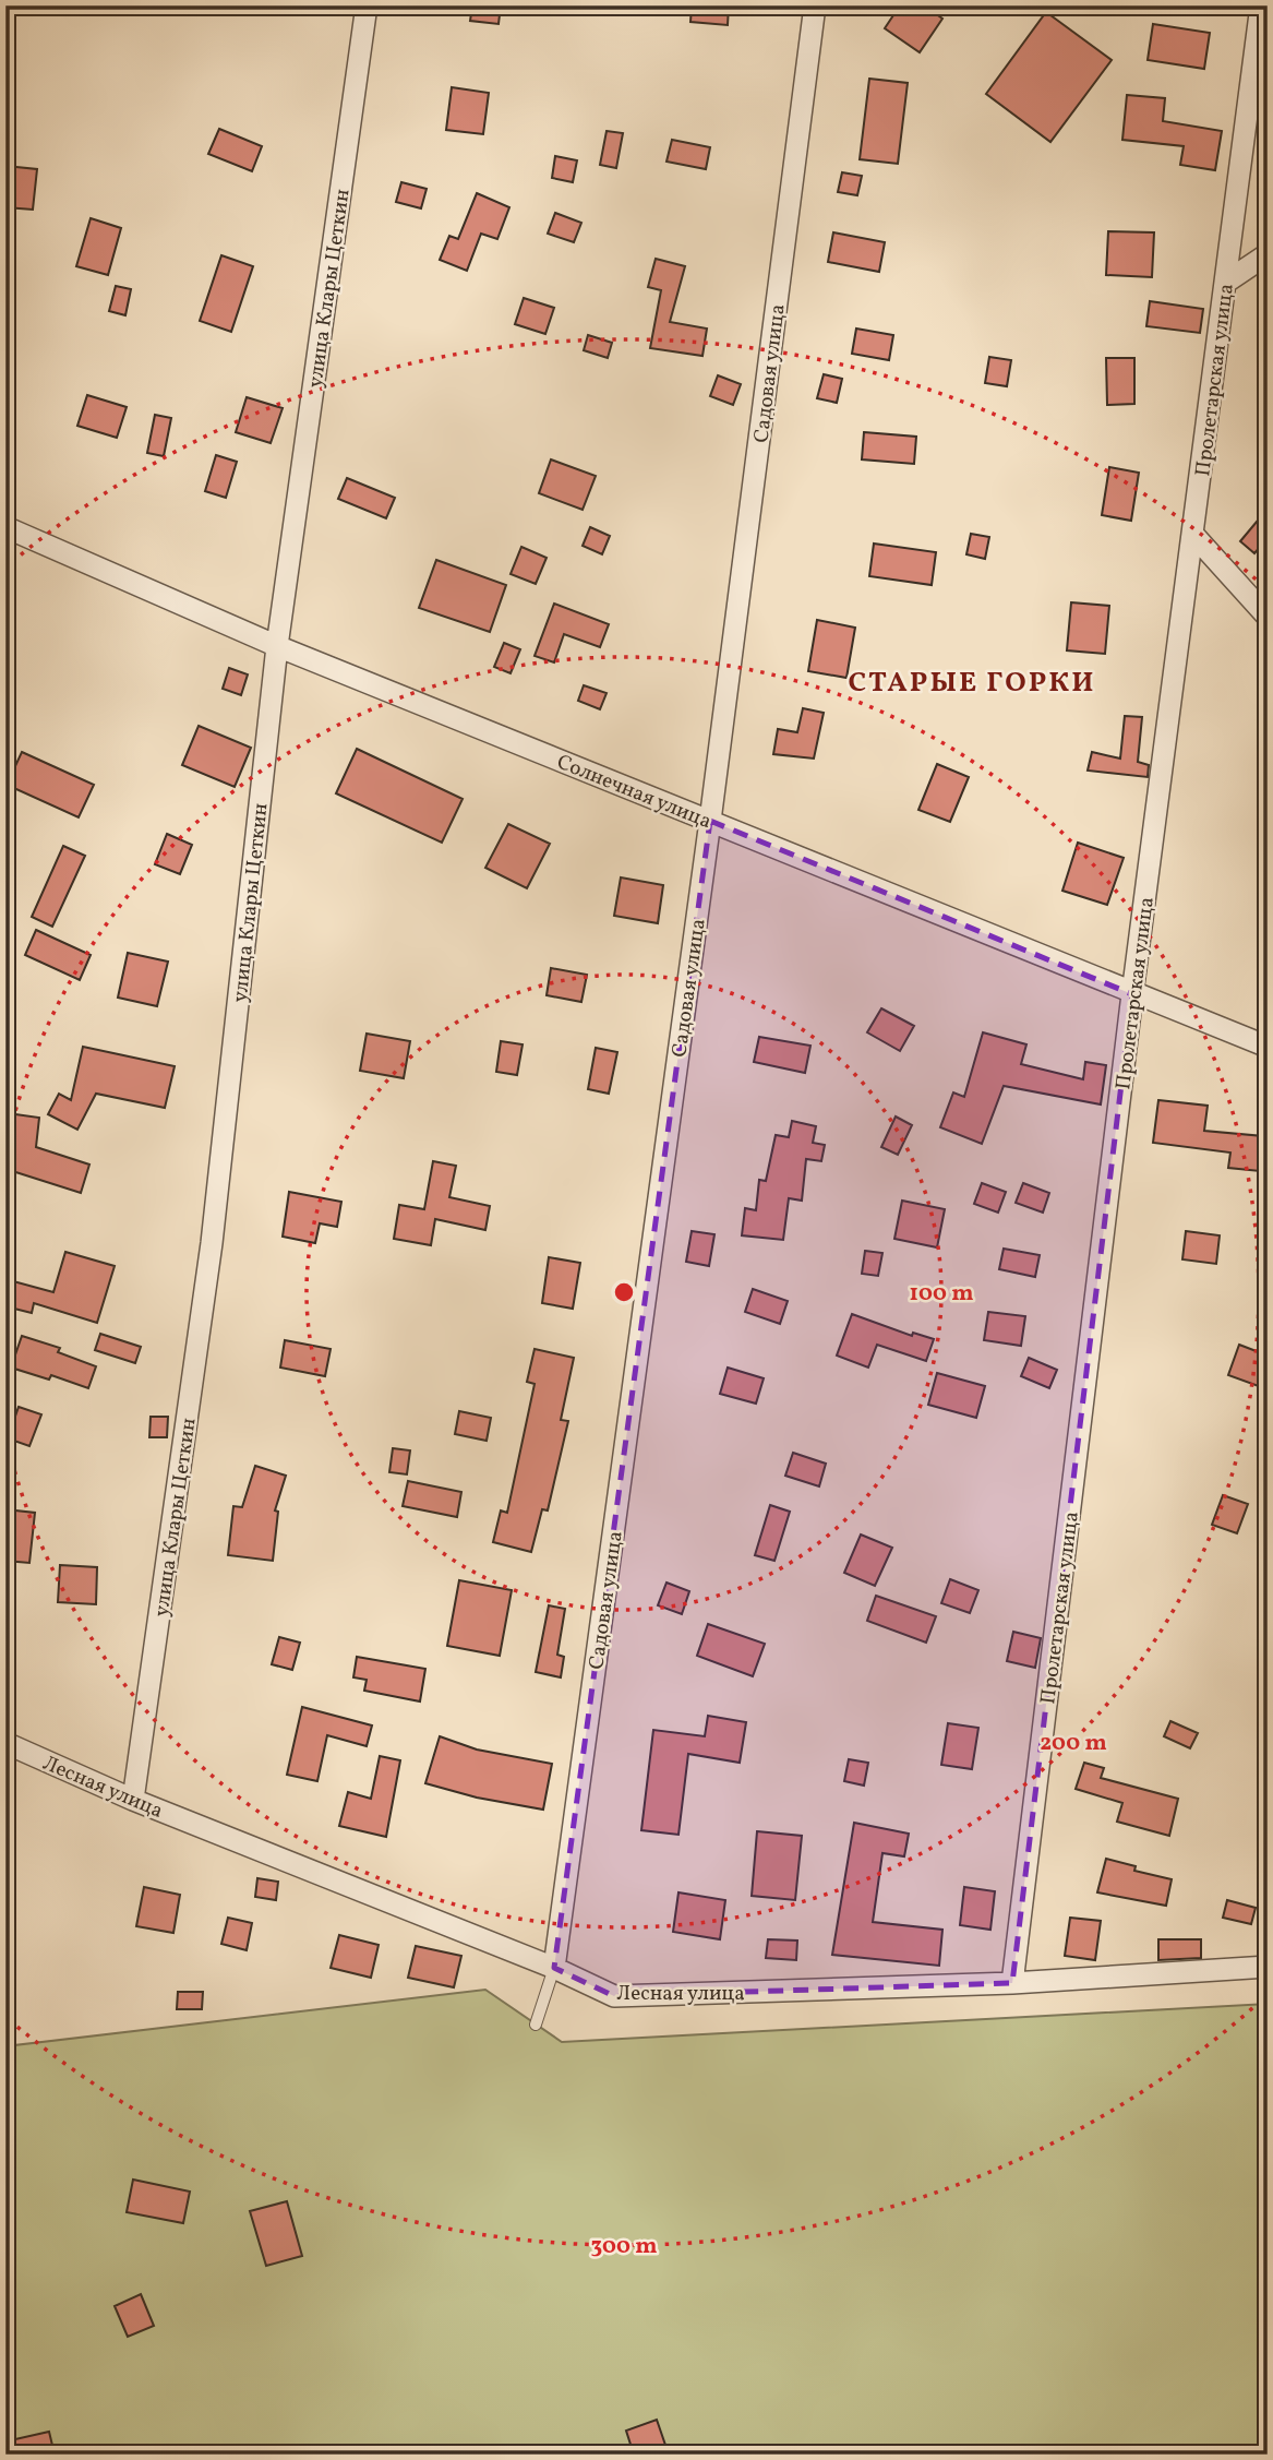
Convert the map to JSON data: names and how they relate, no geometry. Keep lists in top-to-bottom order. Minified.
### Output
{"streets":{"street":["улица Клары Цеткин","Садовая улица","Пролетарская улица","Солнечная улица","Лесная улица"]},"crossings":[["улица Клары Цеткин","Солнечная улица"],["улица Клары Цеткин","Лесная улица"],["Садовая улица","Солнечная улица"],["Садовая улица","Лесная улица"],["Пролетарская улица","Солнечная улица"],["Пролетарская улица","Лесная улица"]],"districts":["СТАРЫЕ ГОРКИ"],"rings":["100 m","200 m","300 m"]}
